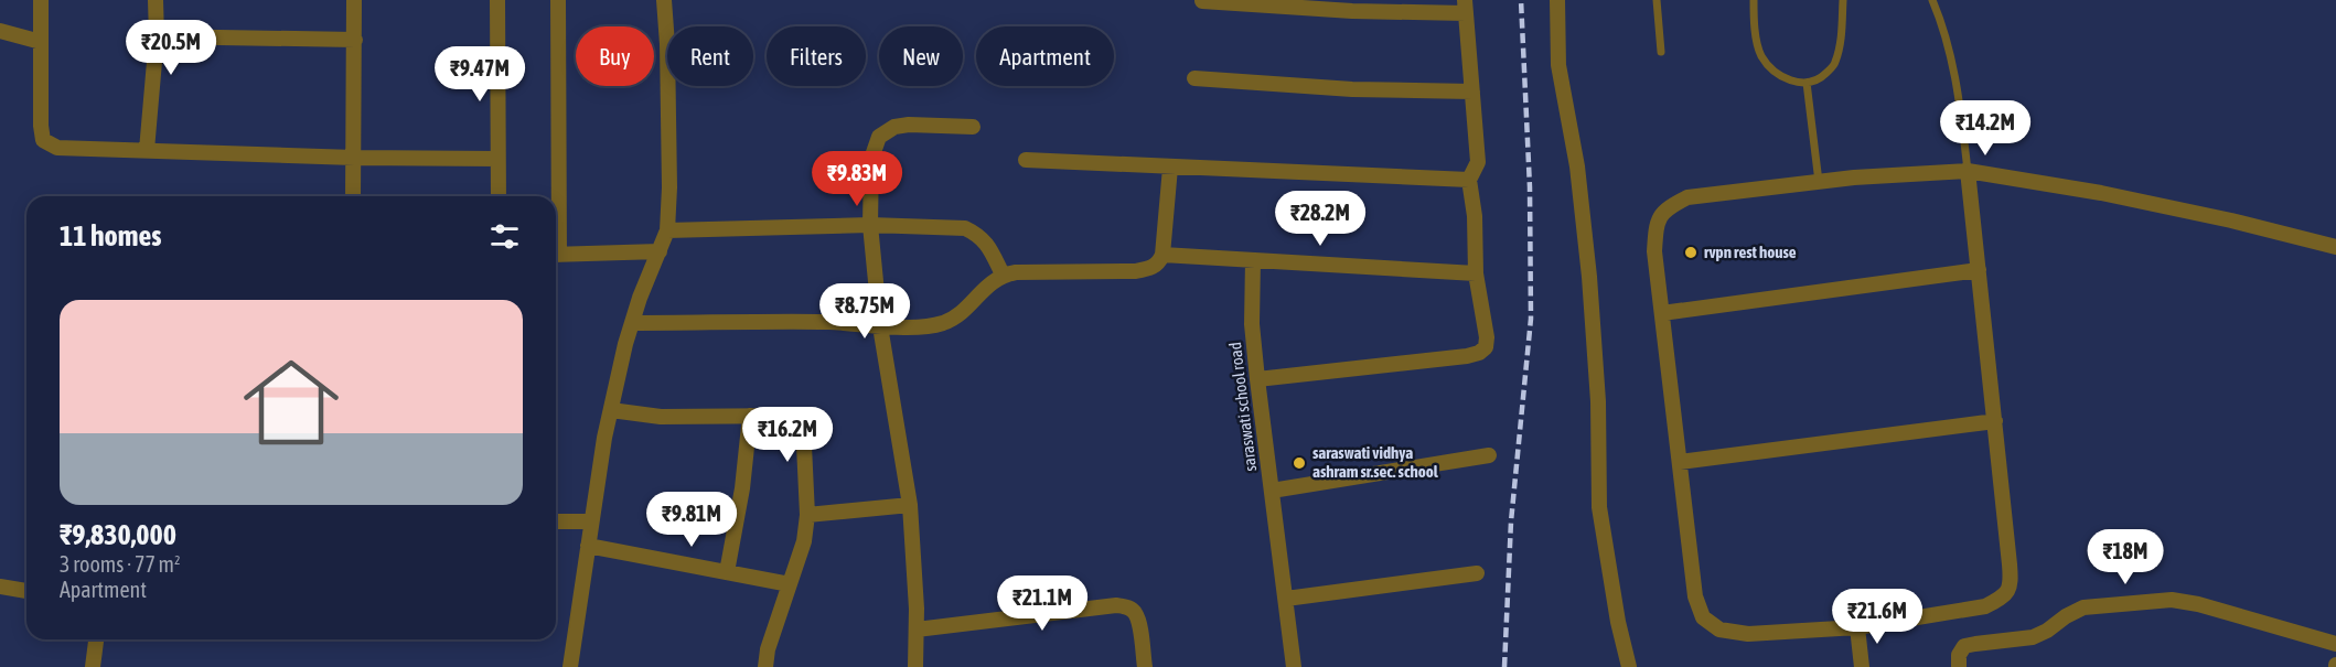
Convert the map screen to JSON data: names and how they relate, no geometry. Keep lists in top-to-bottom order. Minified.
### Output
{"streets":{"street":["saraswati school road"]},"places":["rvpn rest house","saraswati vidhya ashram sr.sec. school"],"page":{"price":["₹20.5M","₹9.47M","₹14.2M","₹9.83M","₹28.2M","₹8.75M","₹16.2M","₹9.81M","₹18M","₹21.1M","₹21.6M"],"chip":["Buy","Rent","Filters","New","Apartment"],"heading":"11 homes","list":[{"name":"₹9,830,000","note":"3 rooms · 77 m² · Apartment"}]}}
